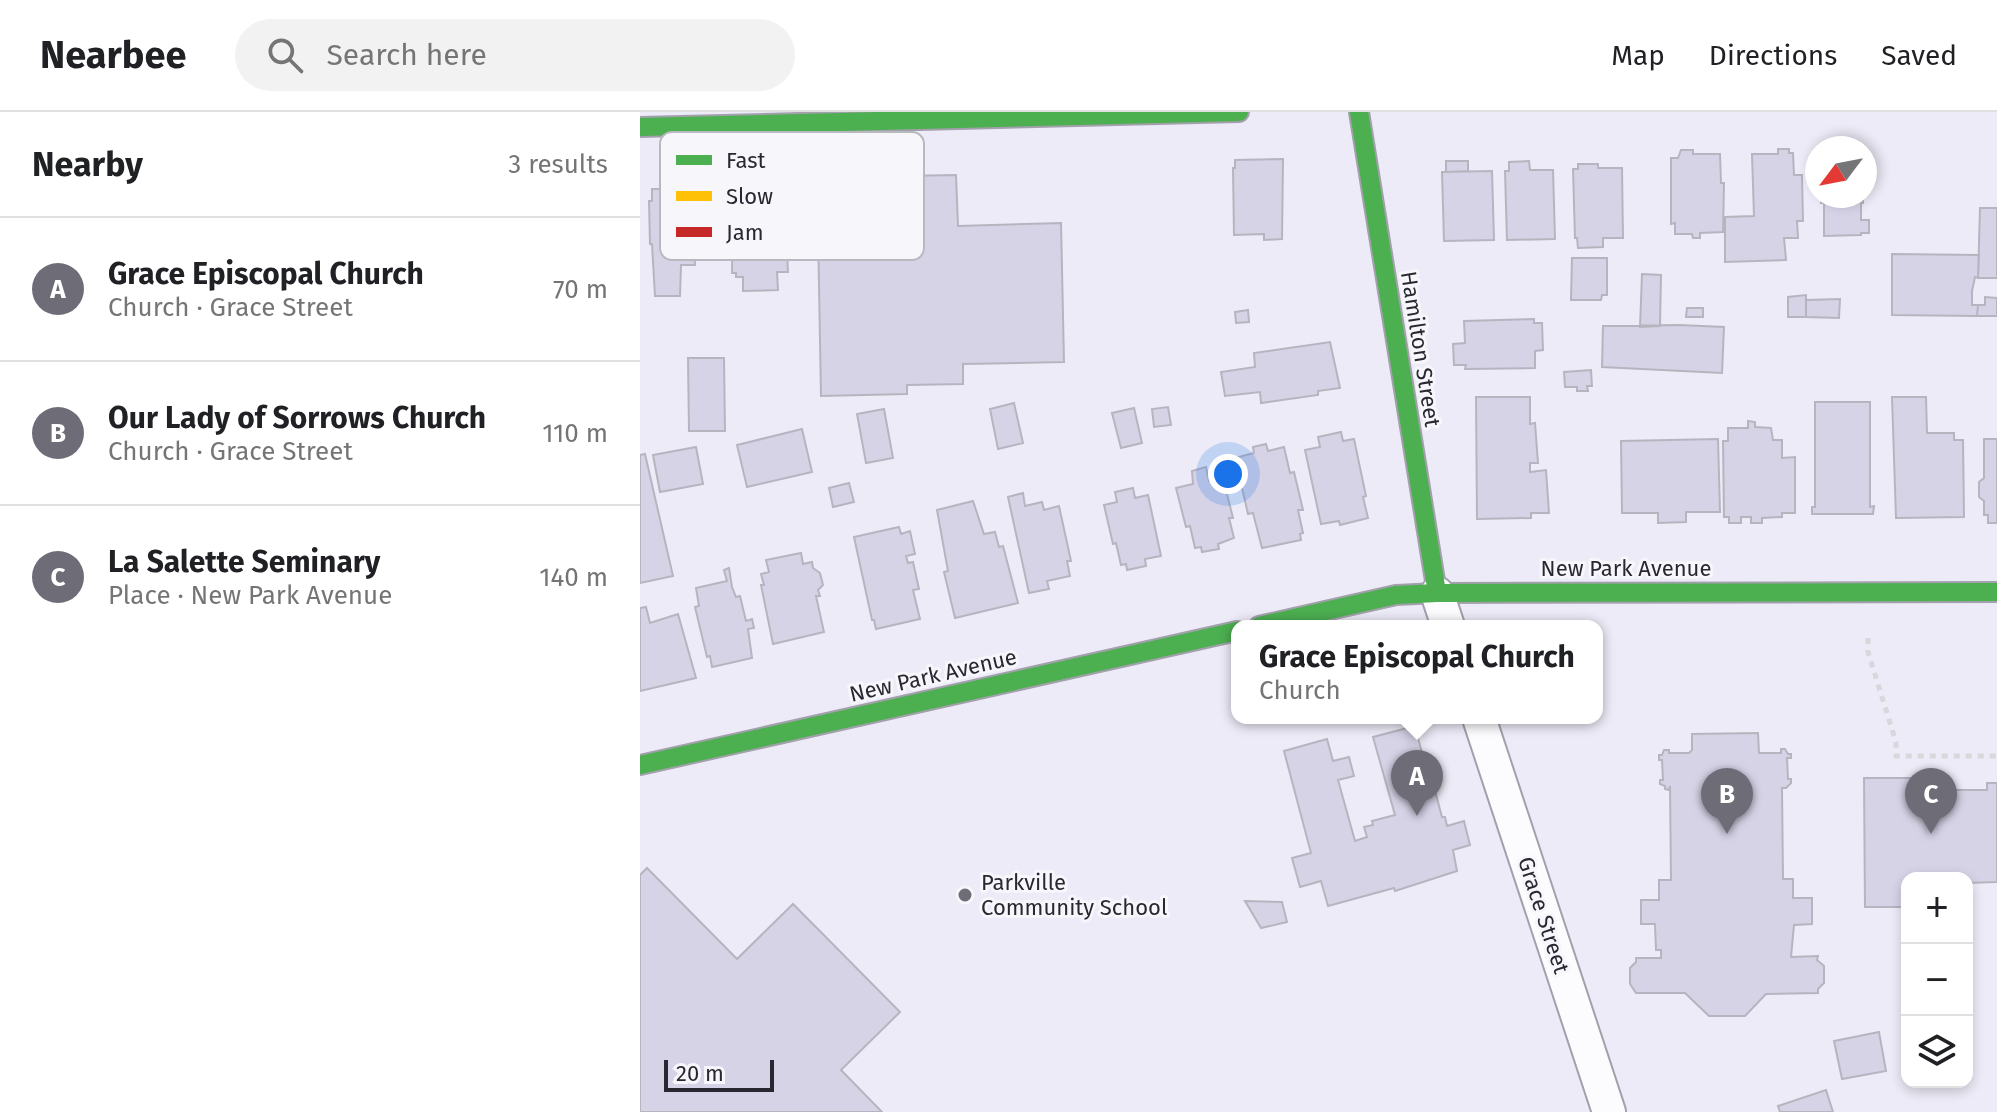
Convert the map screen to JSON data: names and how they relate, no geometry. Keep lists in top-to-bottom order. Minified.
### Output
{"streets":{"main road":["Hamilton Street","New Park Avenue"],"street":["Grace Street"]},"crossings":[["Hamilton Street","New Park Avenue"]],"places":["Parkville Community School"],"legend":["Fast","Slow","Jam"],"scale_bar":"20 m","north":"bottom left","page":{"header":"Nearbee","search":"Search here","nav":["Map","Directions","Saved"],"heading":["Nearby","3 results"],"list":[{"mark":"A","name":"Grace Episcopal Church","note":"Church · Grace Street","value":"70 m"},{"mark":"B","name":"Our Lady of Sorrows Church","note":"Church · Grace Street","value":"110 m"},{"mark":"C","name":"La Salette Seminary","note":"Place · New Park Avenue","value":"140 m"}],"popup":["Grace Episcopal Church","Church"],"pins":["A","B","C"],"map_buttons":["+","−"],"scale":"20 m"}}
